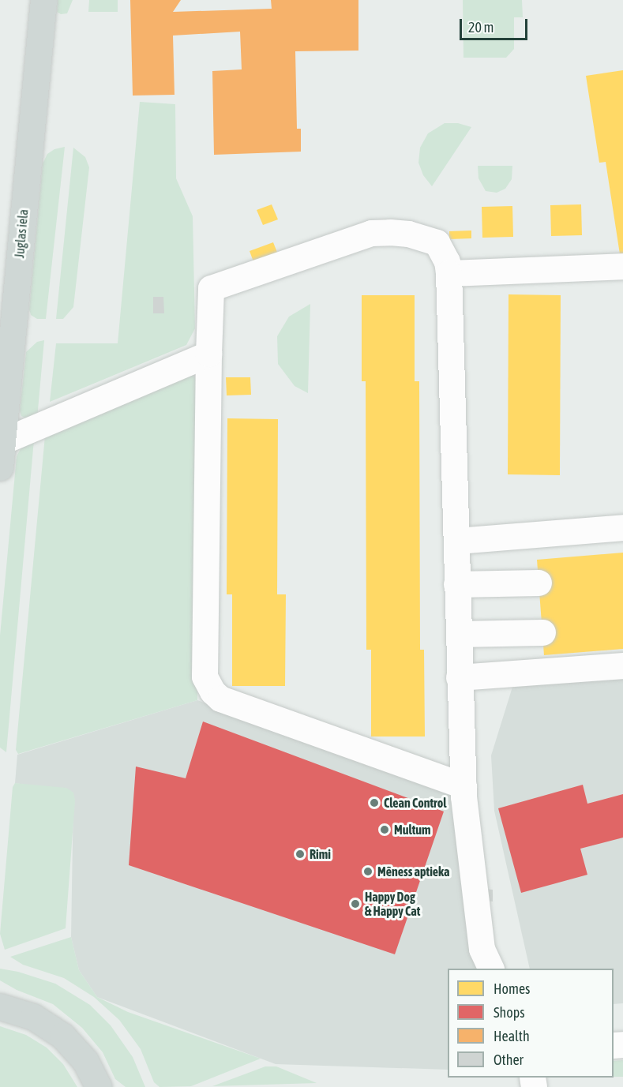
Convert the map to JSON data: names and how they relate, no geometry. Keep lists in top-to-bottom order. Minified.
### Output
{"streets":{"main road":["Juglas iela"]},"places":["Clean Control","Multum","Rimi","Mēness aptieka","Happy Dog & Happy Cat"],"legend":["Homes","Shops","Health","Other"],"scale_bar":"20 m"}
